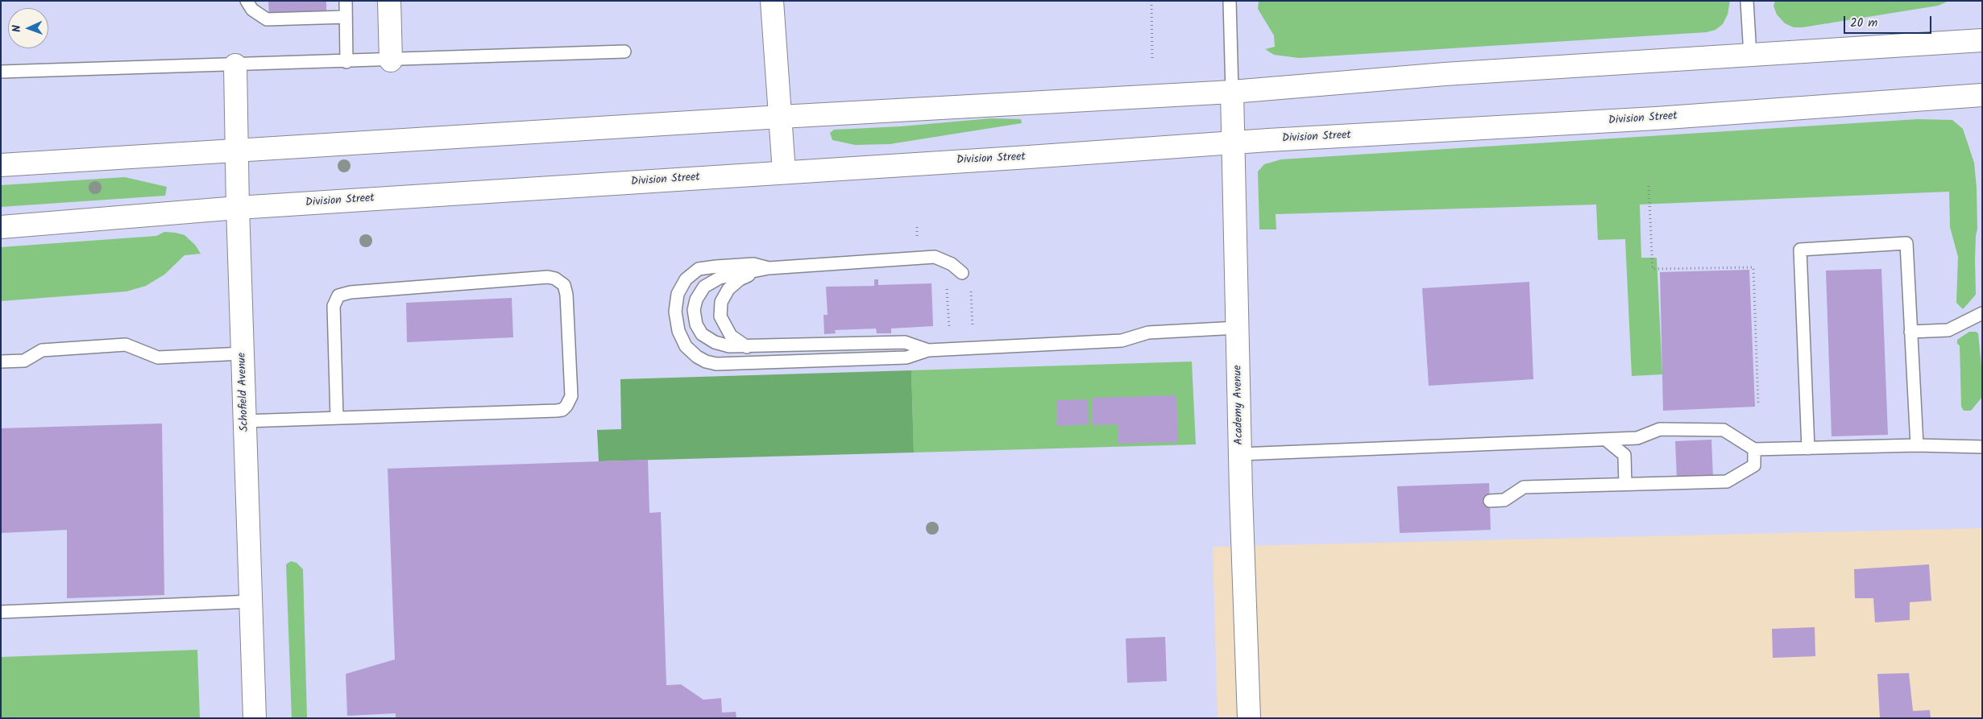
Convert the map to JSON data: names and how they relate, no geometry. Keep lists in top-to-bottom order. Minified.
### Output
{"streets":{"main road":["Division Street","Schofield Avenue","Academy Avenue"]},"crossings":[["Division Street","Schofield Avenue"],["Division Street","Academy Avenue"]],"scale_bar":"20 m","north":"left"}
